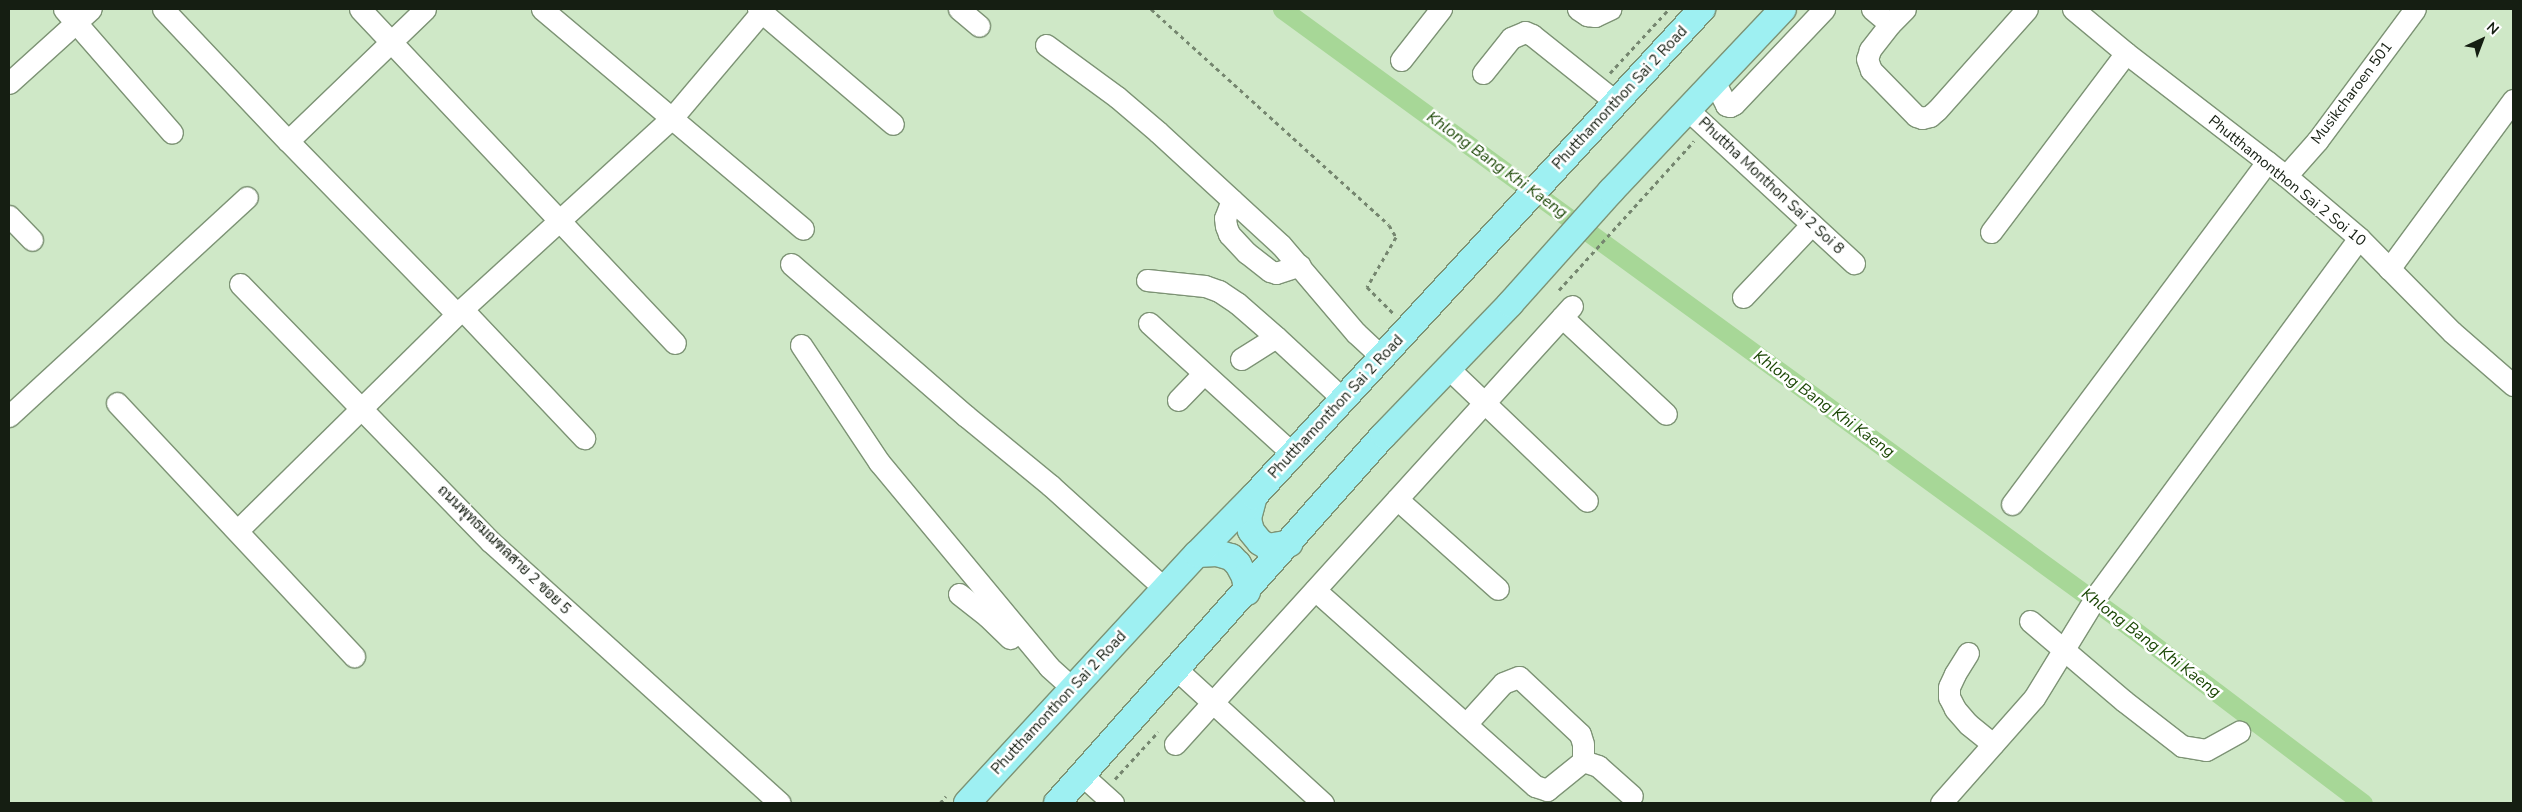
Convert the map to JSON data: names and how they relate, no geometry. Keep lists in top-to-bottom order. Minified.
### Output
{"streets":{"main road":["Phutthamonthon Sai 2 Road"],"street":["Musikcharoen 501","Phutthamonthon Sai 2 Soi 10","Phuttha Monthon Sai 2 Soi 8","ถนนพุทธมณฑลสาย 2 ซอย 5"]},"crossings":[["Musikcharoen 501","Phutthamonthon Sai 2 Soi 10"]],"water":["Khlong Bang Khi Kaeng"],"north":"top right"}
